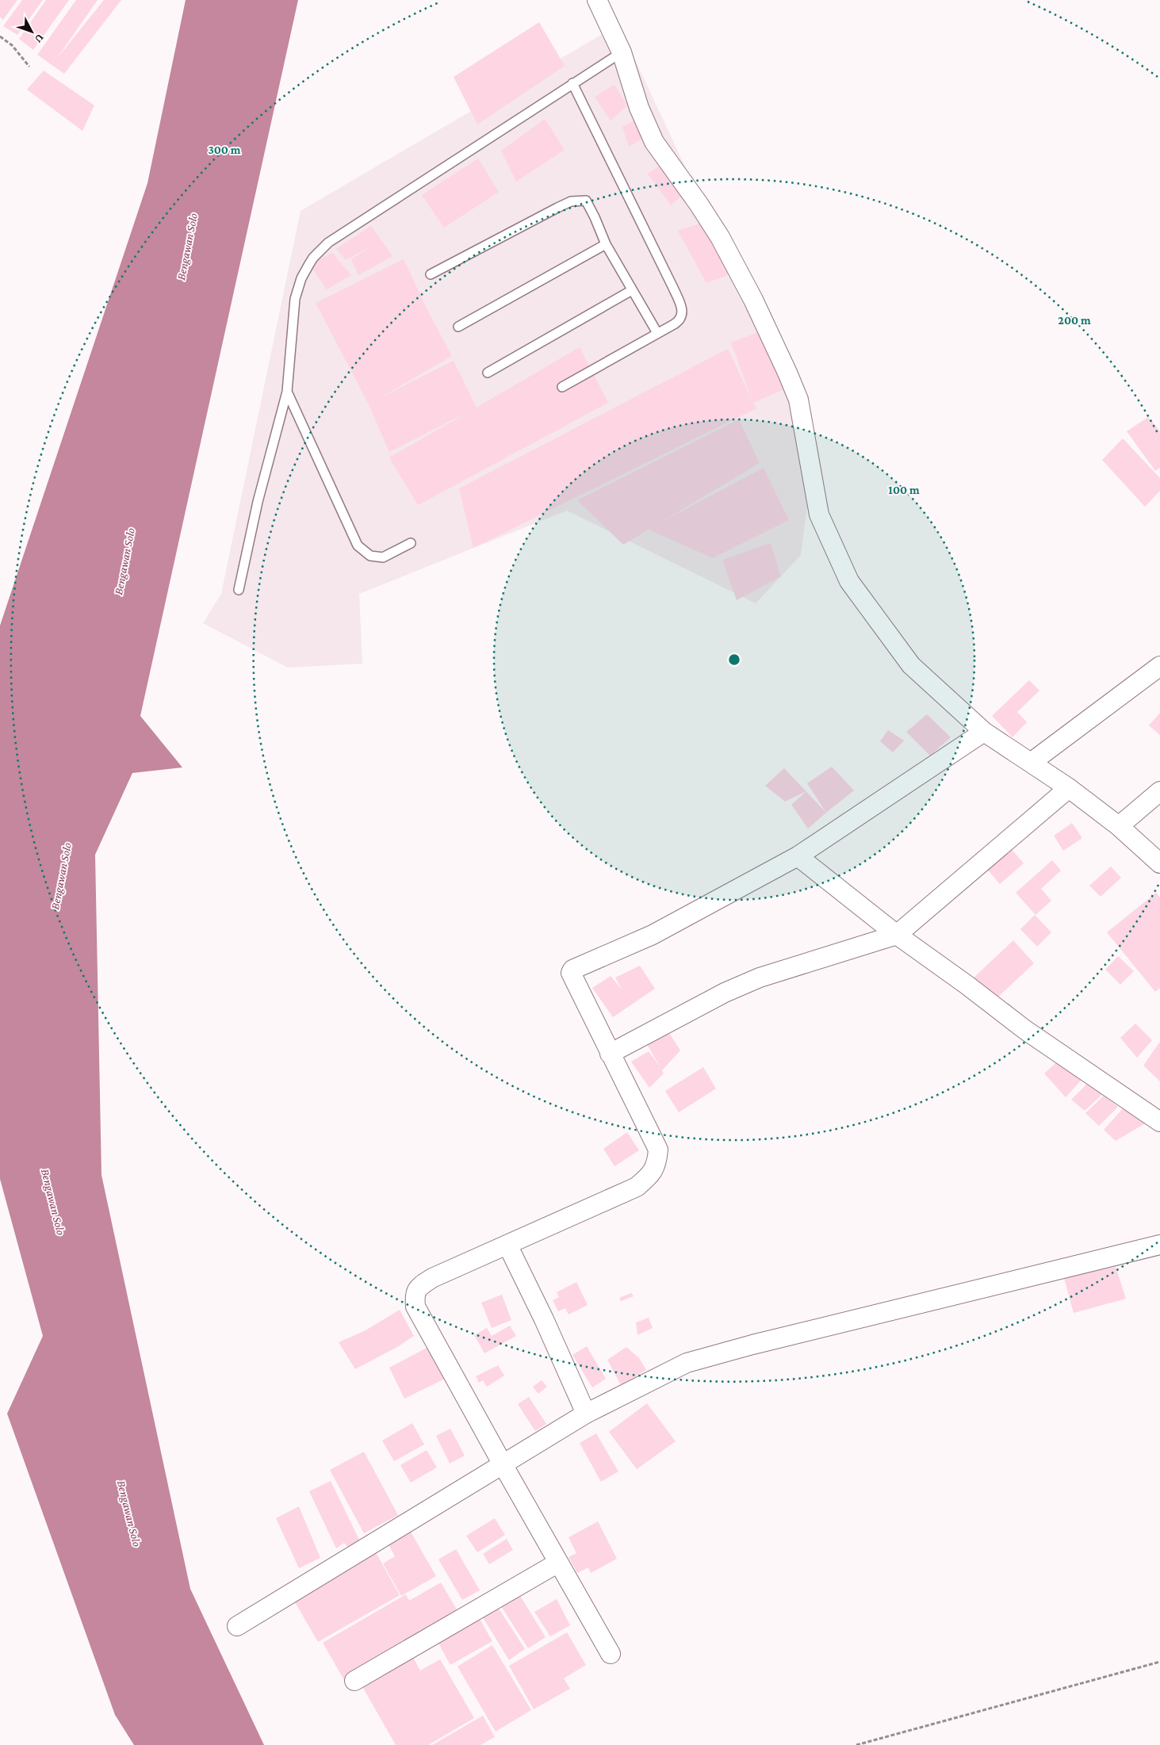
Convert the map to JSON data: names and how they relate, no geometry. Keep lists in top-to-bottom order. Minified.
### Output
{"water":["Bengawan Solo"],"north":"bottom right","rings":["300 m","200 m","100 m"]}
